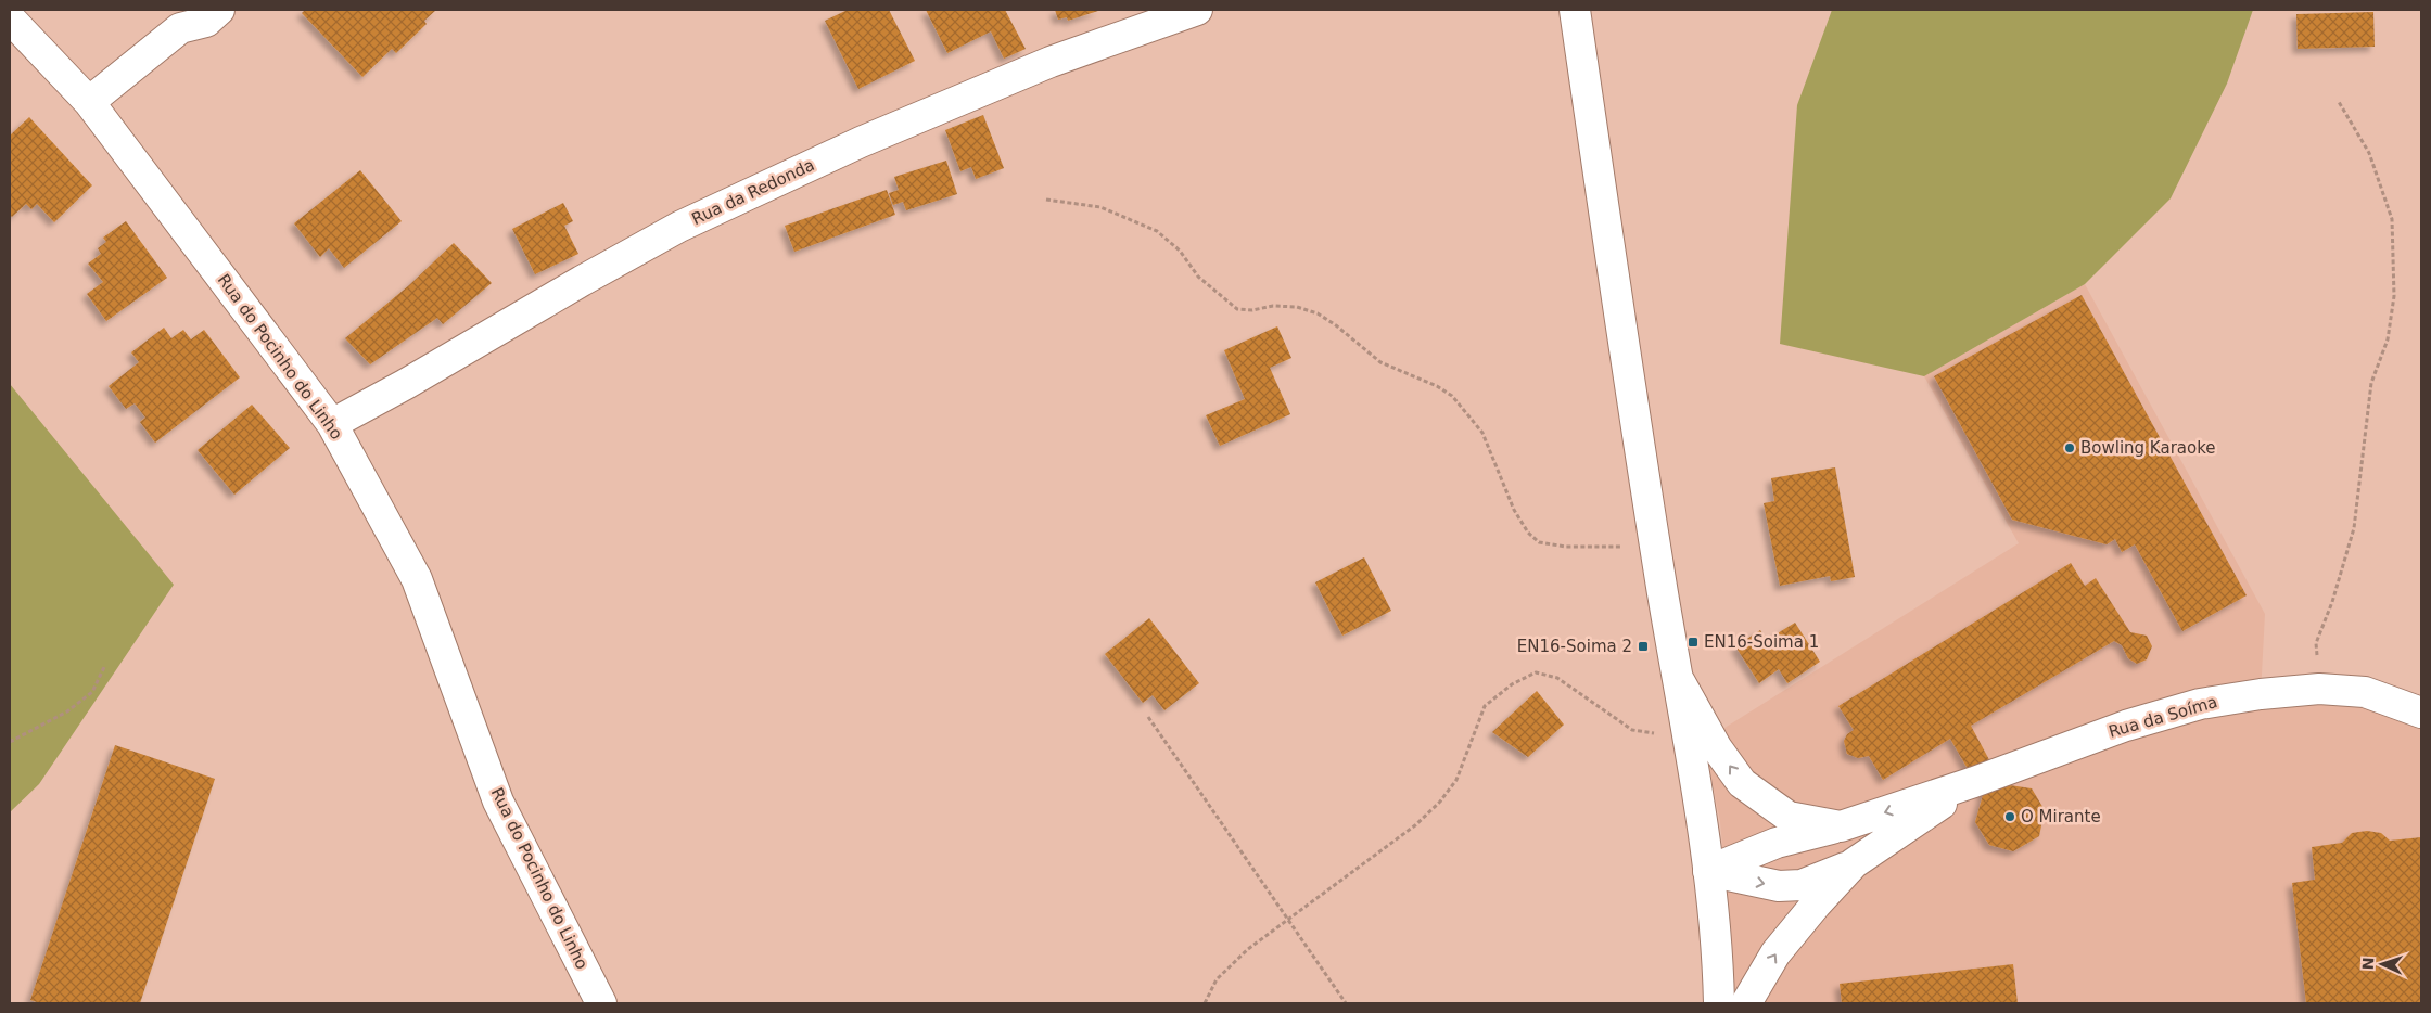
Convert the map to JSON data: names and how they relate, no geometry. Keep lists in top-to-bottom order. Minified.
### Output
{"streets":{"street":["Rua da Redonda","Rua do Pocinho do Linho","Rua da Soíma"]},"crossings":[["Rua da Redonda","Rua do Pocinho do Linho"]],"places":{"other":["Bowling Karaoke","O Mirante"],"transit":["EN16-Soima 1","EN16-Soima 2"]},"north":"left"}
